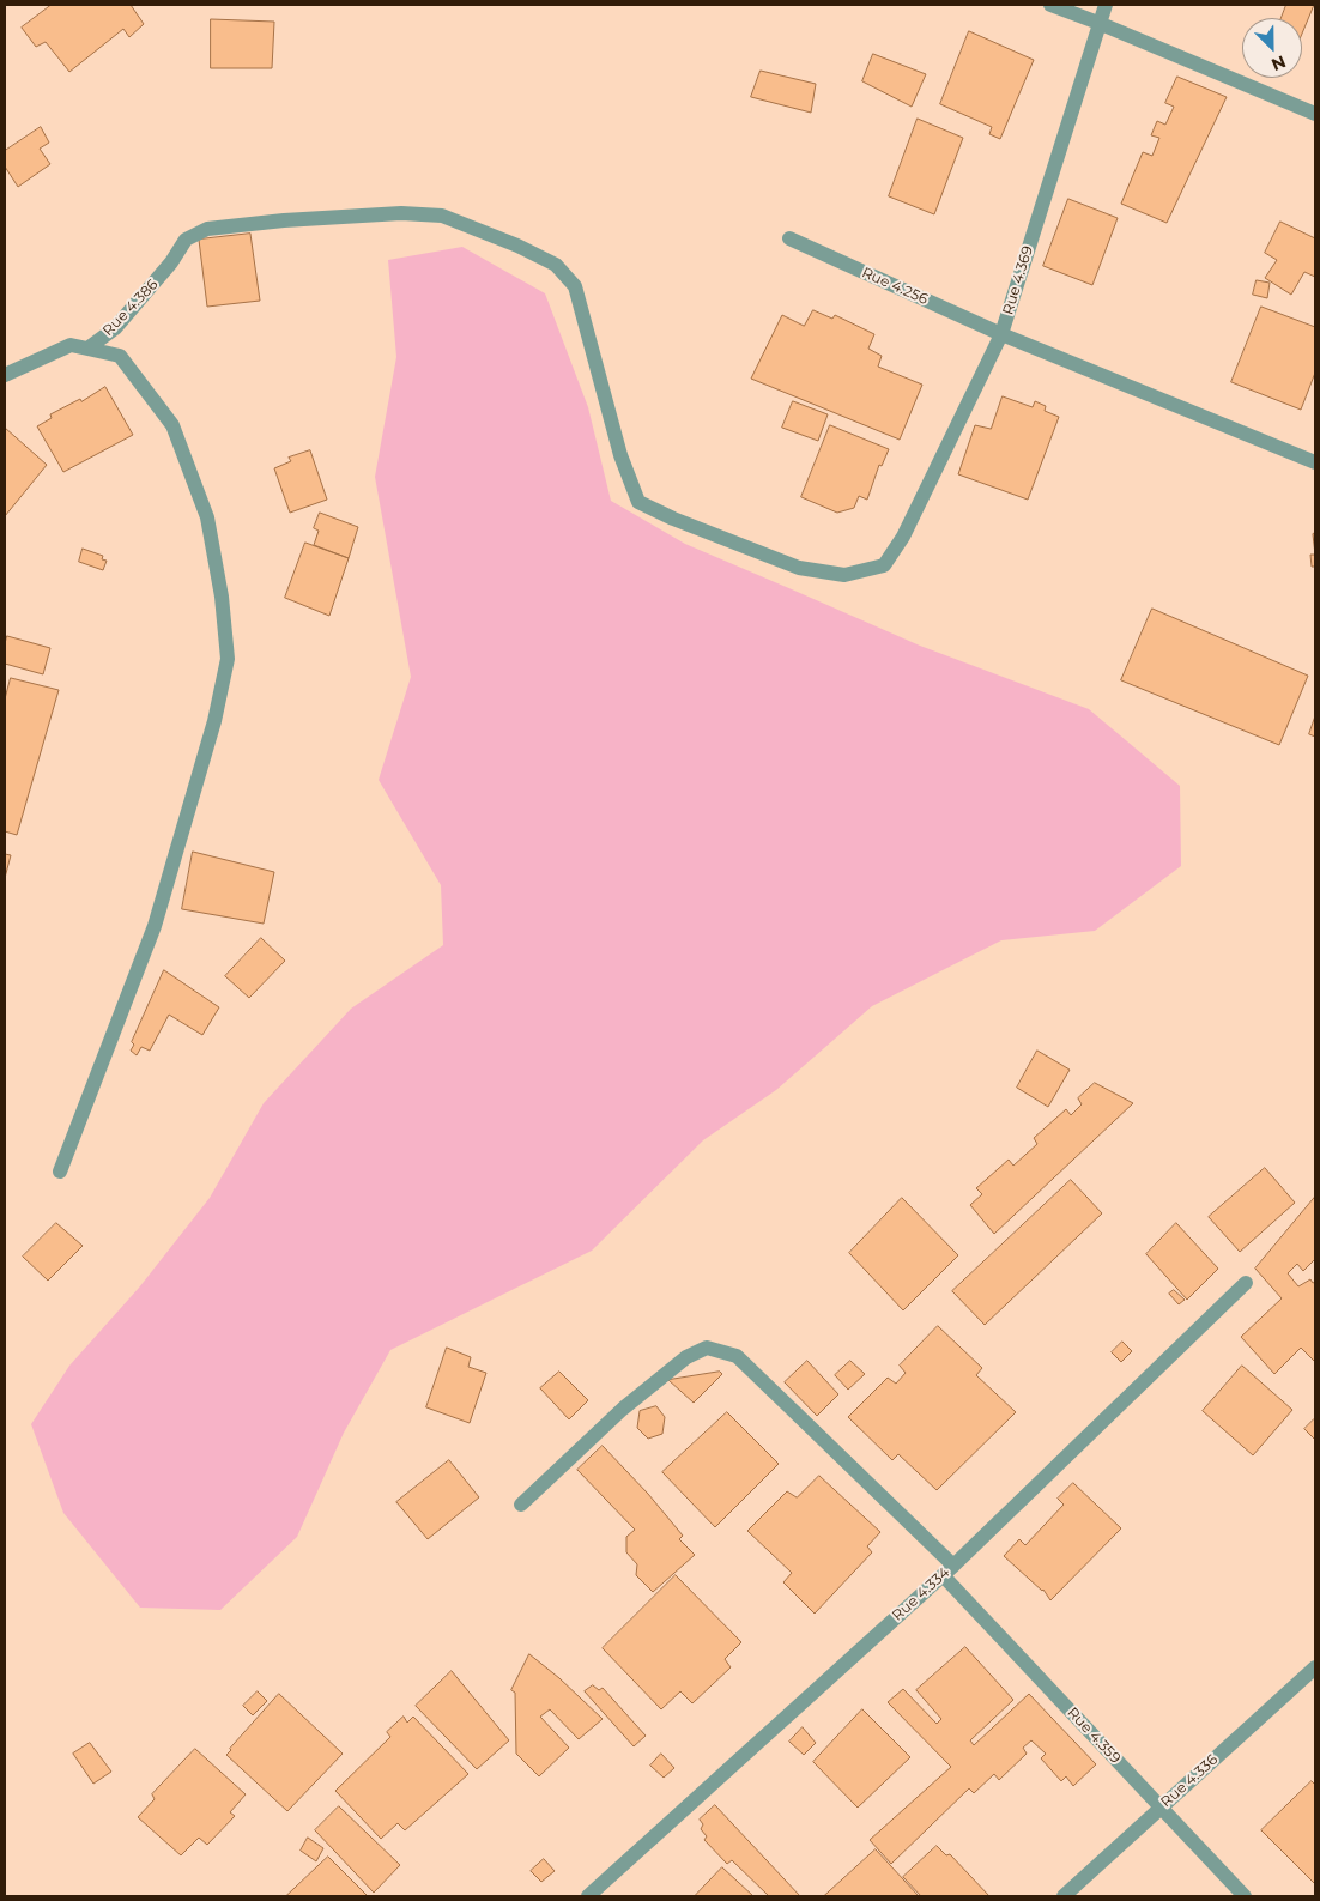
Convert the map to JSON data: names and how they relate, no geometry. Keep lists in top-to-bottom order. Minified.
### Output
{"streets":{"street":["Rue 4.369","Rue 4.256","Rue 4.386","Rue 4.334","Rue 4.359","Rue 4.336"]},"crossings":[["Rue 4.369","Rue 4.256"],["Rue 4.369","Rue 4.386"],["Rue 4.256","Rue 4.386"],["Rue 4.334","Rue 4.359"],["Rue 4.359","Rue 4.336"]],"north":"bottom right"}
